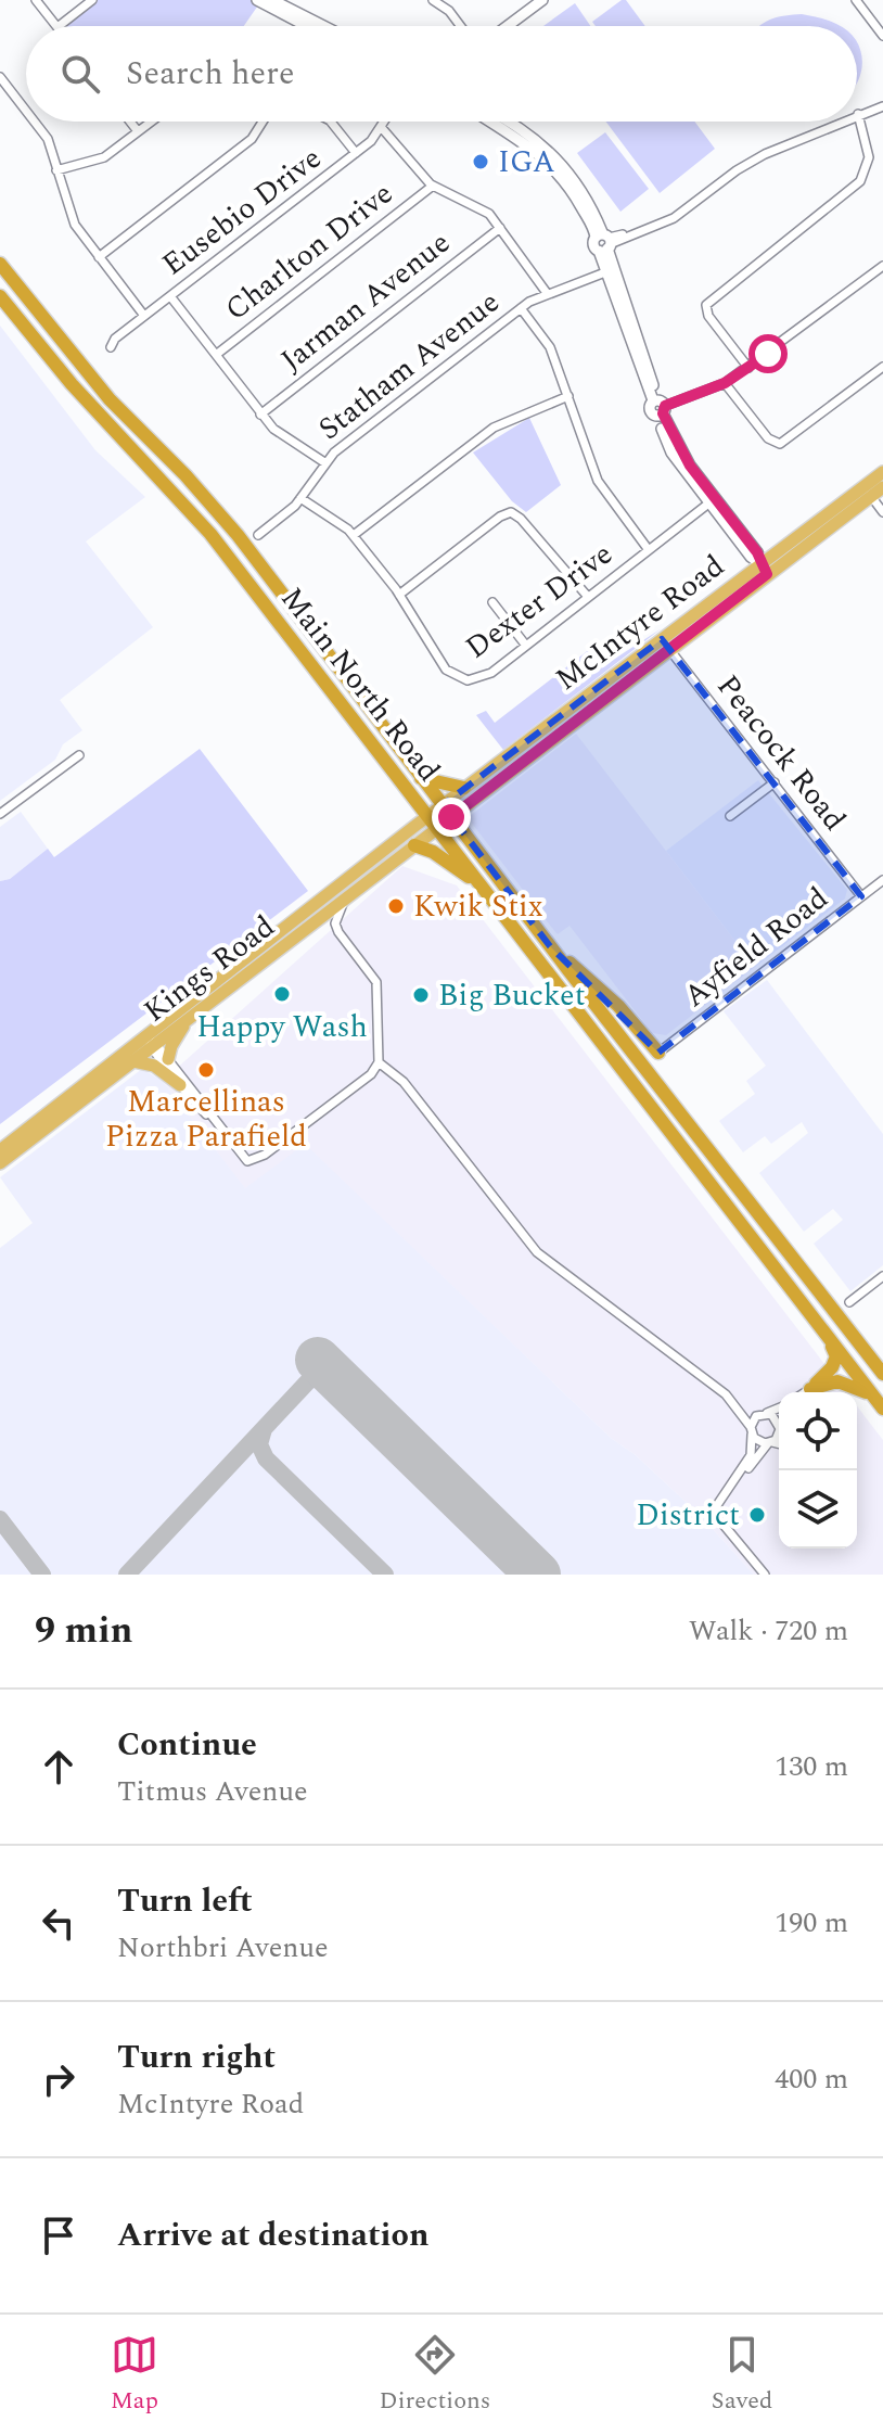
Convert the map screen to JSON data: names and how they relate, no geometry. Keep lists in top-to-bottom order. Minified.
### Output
{"streets":{"highway":["Main North Road"],"main road":["McIntyre Road","Kings Road"],"street":["Eusebio Drive","Charlton Drive","Jarman Avenue","Statham Avenue","Dexter Drive","Peacock Road","Ayfield Road"]},"crossings":[["Statham Avenue","Dexter Drive"],["McIntyre Road","Main North Road"],["McIntyre Road","Peacock Road"],["McIntyre Road","Kings Road"],["Main North Road","Kings Road"],["Peacock Road","Ayfield Road"]],"places":["IGA","Kwik Stix","Happy Wash","Big Bucket","Marcellinas Pizza Parafield","District"],"page":{"search":"Search here","heading":["9 min","Walk · 720 m"],"list":[["Continue","Titmus Avenue","130 m"],["Turn left","Northbri Avenue","190 m"],["Turn right","McIntyre Road","400 m"],"Arrive at destination"],"nav":["Map","Directions","Saved"]}}
